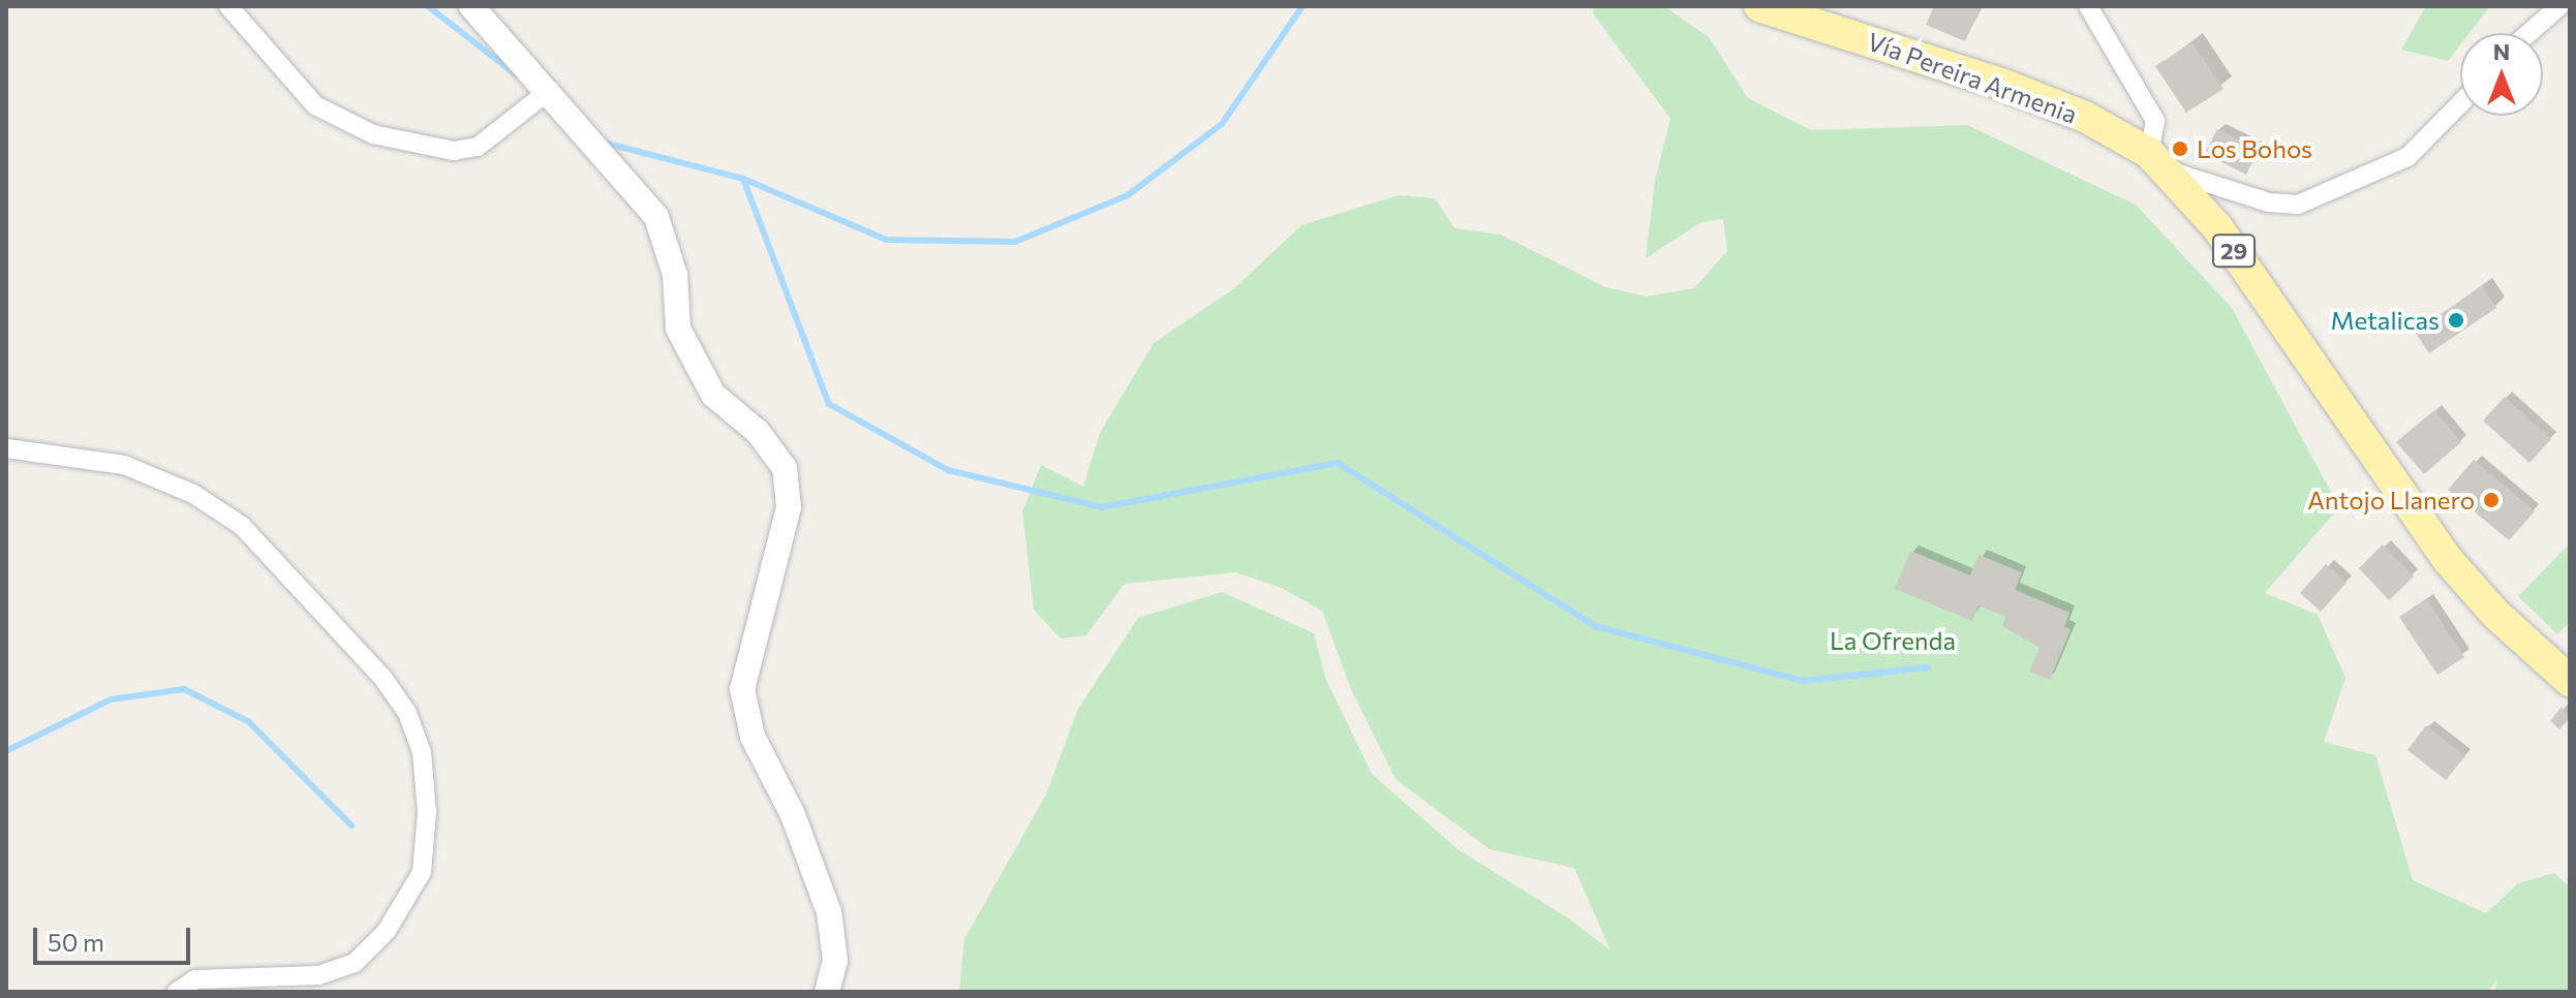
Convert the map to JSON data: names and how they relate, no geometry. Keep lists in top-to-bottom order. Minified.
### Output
{"streets":{"main road":["Vía Pereira Armenia","29"]},"parks":["La Ofrenda"],"places":["Los Bohos","Metalicas","Antojo Llanero"],"scale_bar":"50 m","north":"top"}
